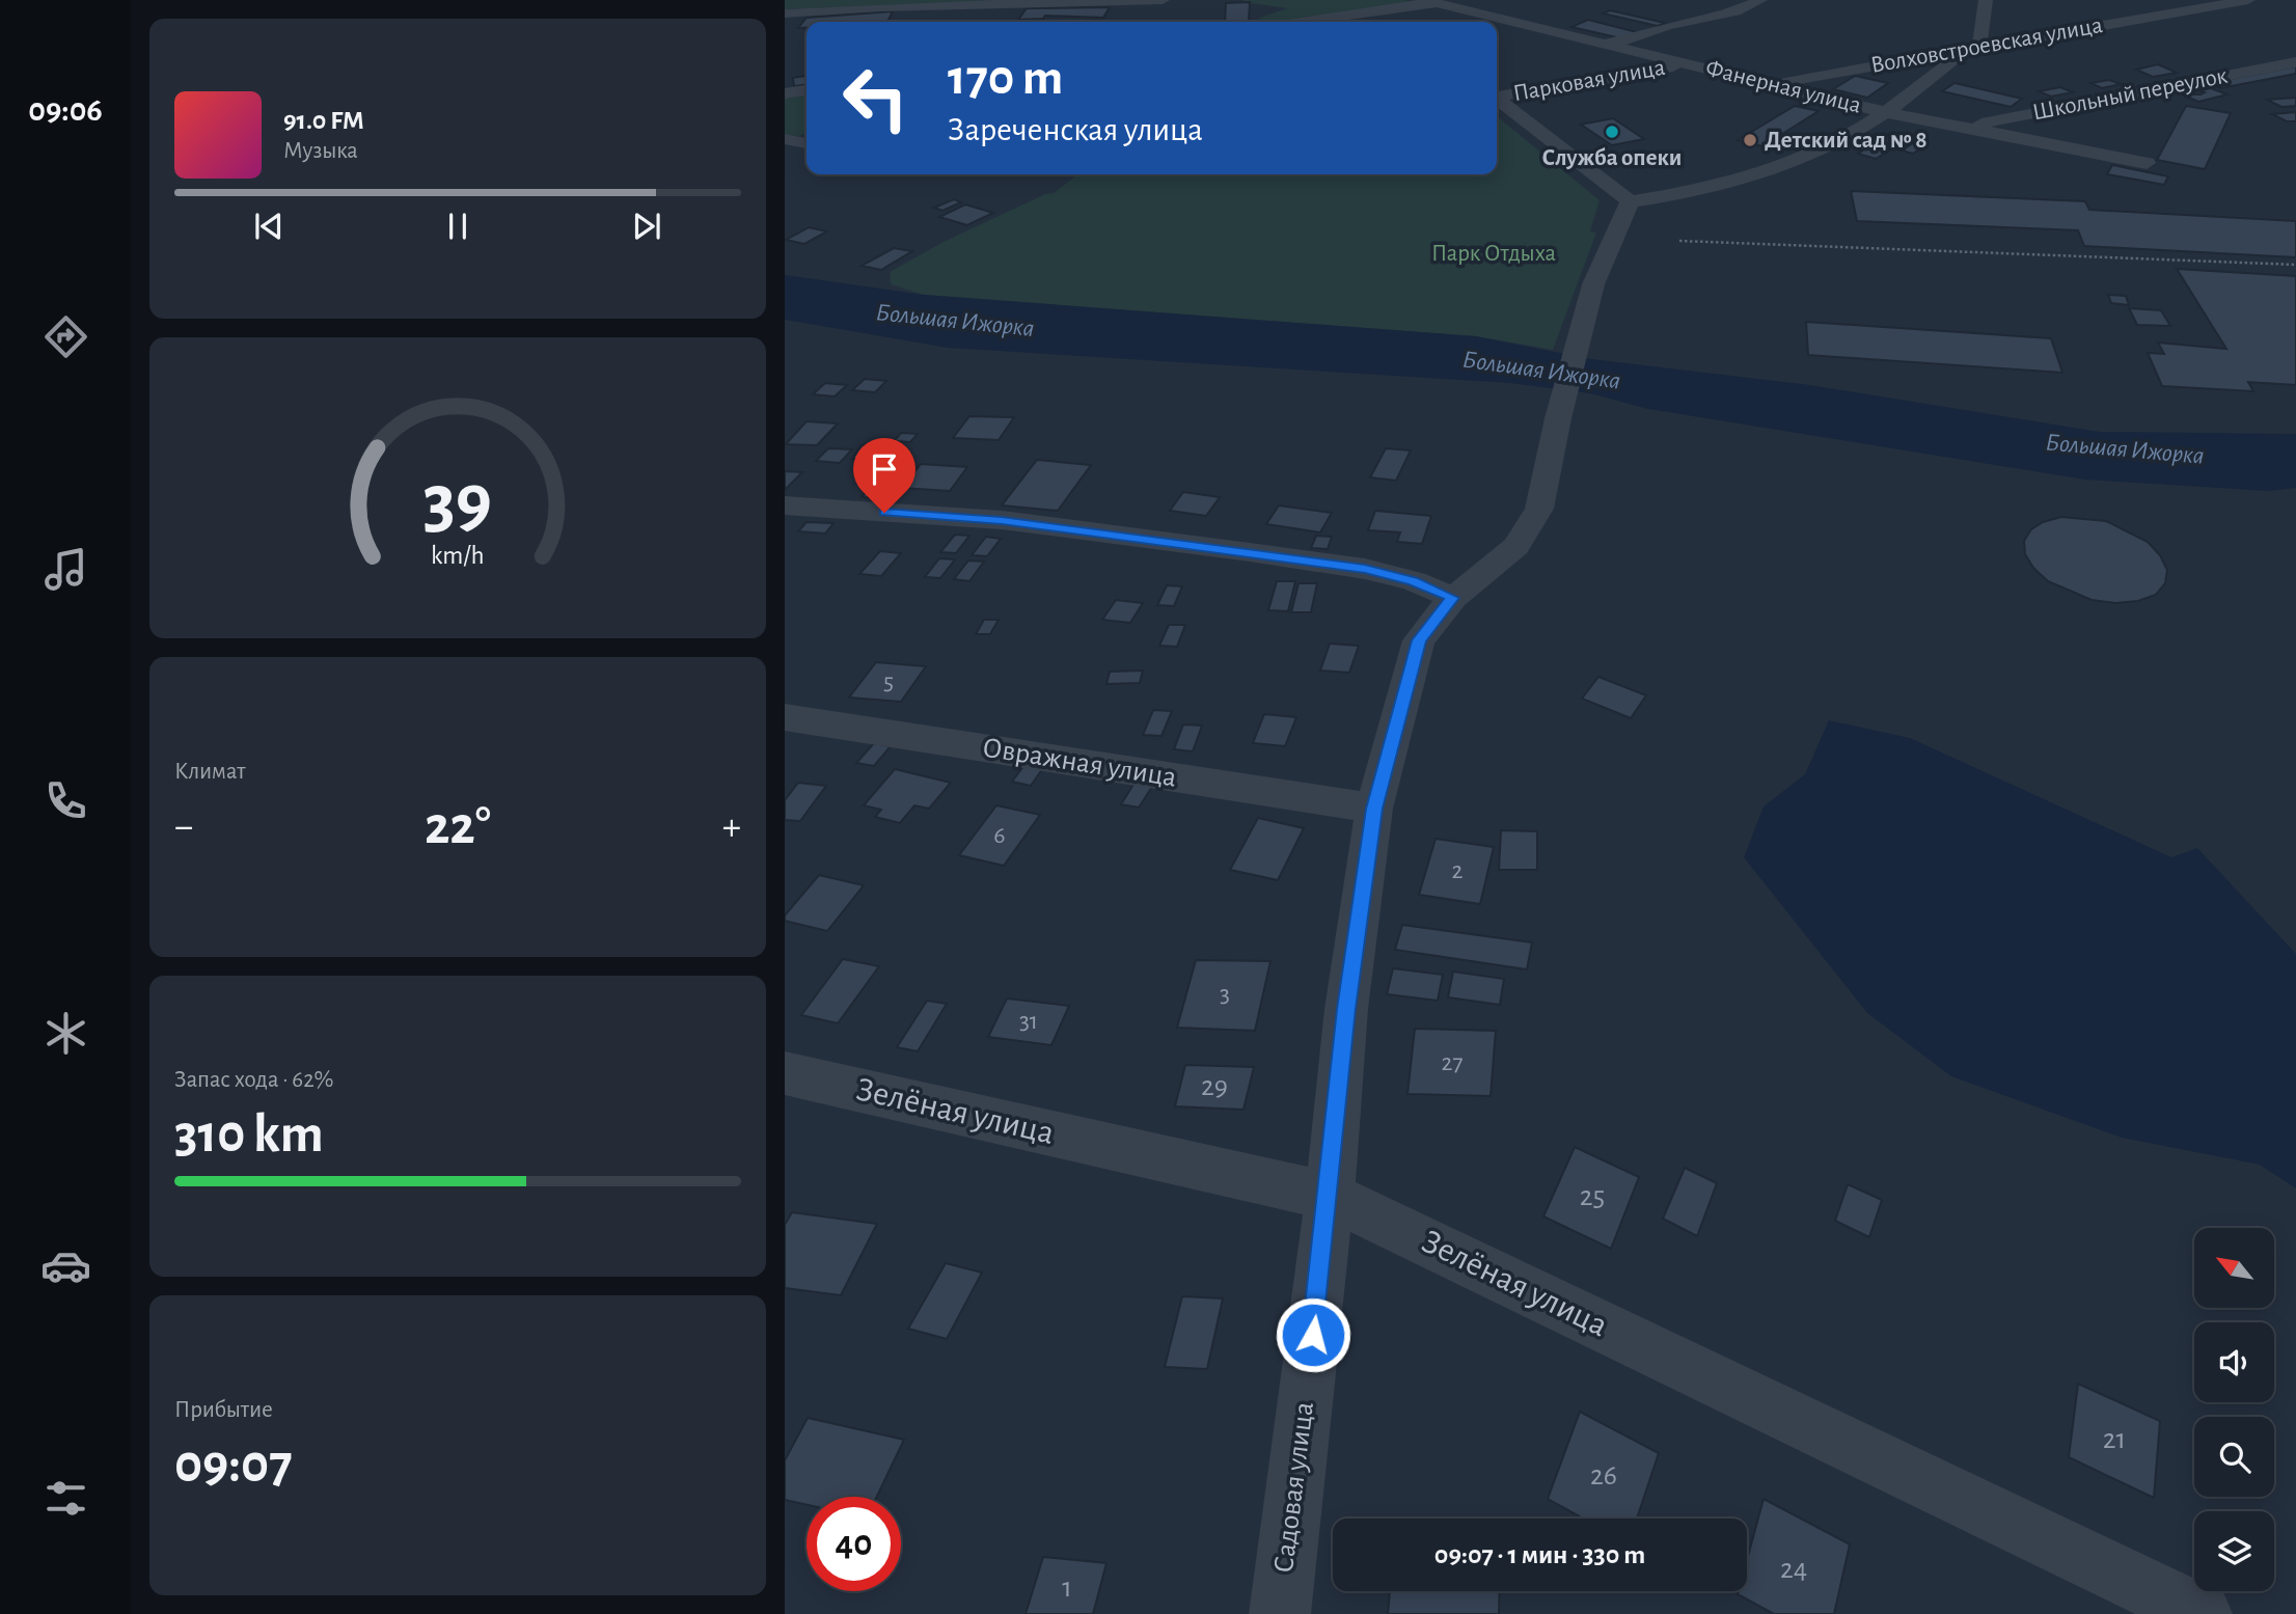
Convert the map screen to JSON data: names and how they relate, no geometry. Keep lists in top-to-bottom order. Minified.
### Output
{"streets":{"street":["Волховстроевская улица","Парковая улица","Фанерная улица","Школьный переулок","Овражная улица","Зелёная улица","Садовая улица"]},"crossings":[["Волховстроевская улица","Фанерная улица"],["Парковая улица","Фанерная улица"],["Фанерная улица","Школьный переулок"],["Овражная улица","Садовая улица"],["Зелёная улица","Садовая улица"]],"water":["Большая Ижорка"],"parks":["Парк Отдыха"],"places":["Служба опеки","Детский сад № 8"],"house_numbers":["5","6","2","3","31","27","29","25","21","26","24","1"],"north":"top left","page":{"tabs":"09:06","turn":["170 m","Зареченская улица"],"song":["91.0 FM","Музыка"],"tile":["Климат",["Запас хода · 62%","310 km"],["Прибытие","09:07"]],"heat":["−","22°","+"],"limit":"40","trip":"09:07 · 1 мин · 330 m","gauge":["39","km/h"]}}
